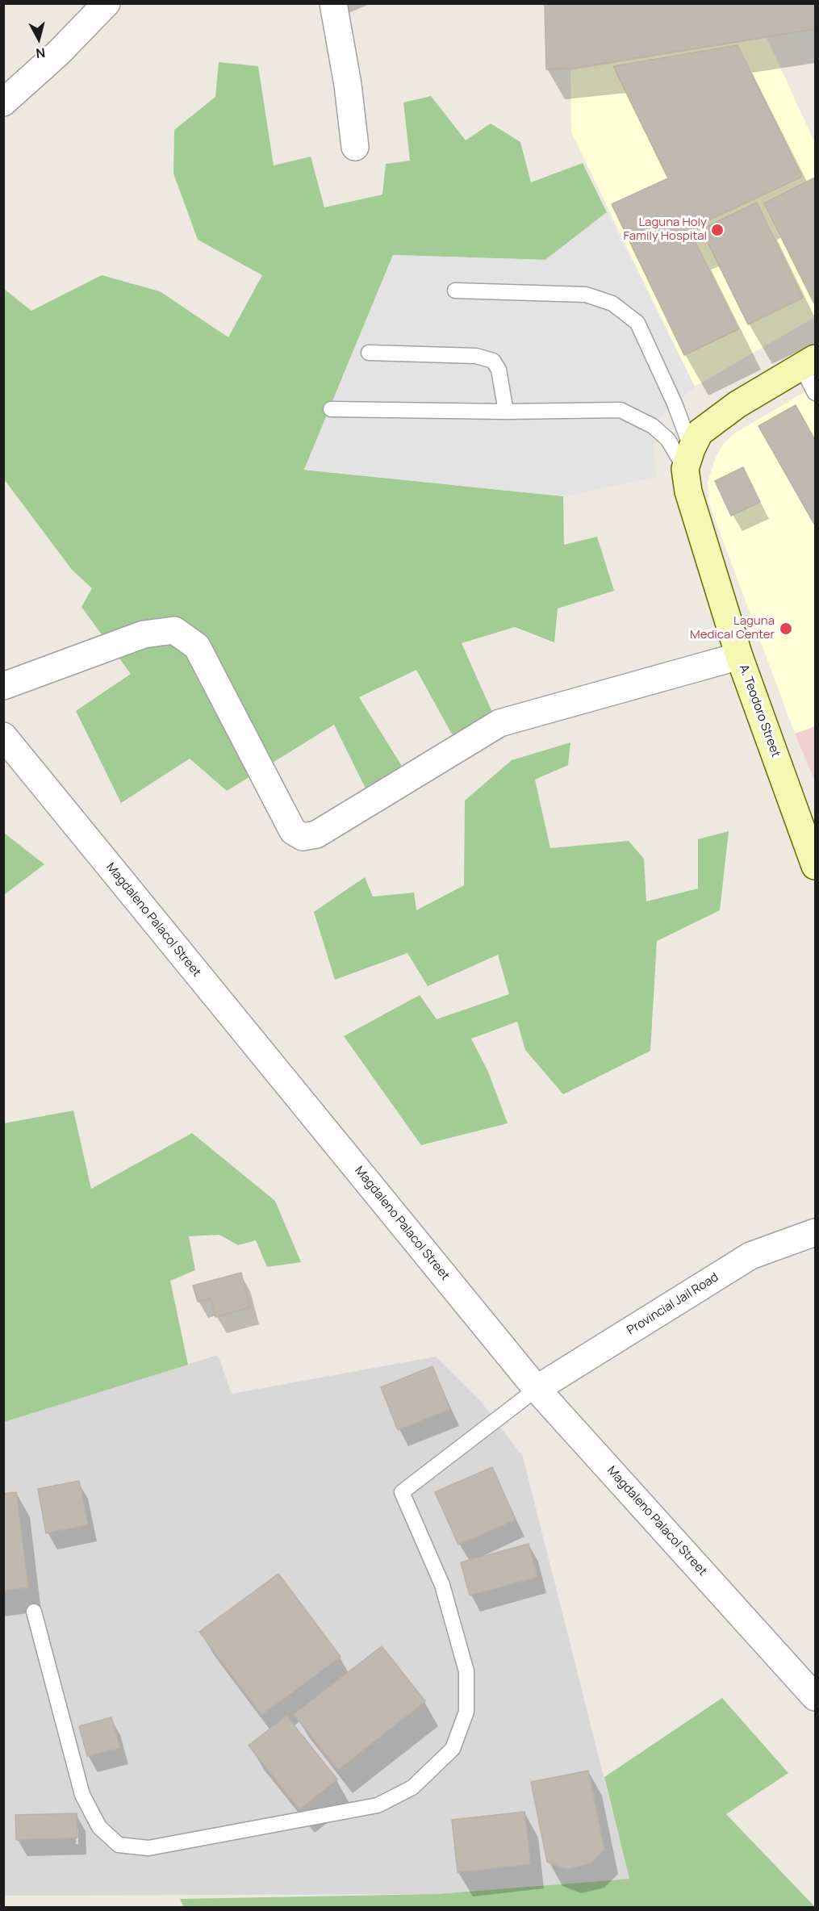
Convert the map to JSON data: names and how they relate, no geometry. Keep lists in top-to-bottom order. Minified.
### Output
{"streets":{"street":["A. Teodoro Street","Magdaleno Palacol Street","Provincial Jail Road"]},"crossings":[["Magdaleno Palacol Street","Provincial Jail Road"]],"places":["Laguna Holy Family Hospital","Laguna Medical Center"],"north":"bottom"}
